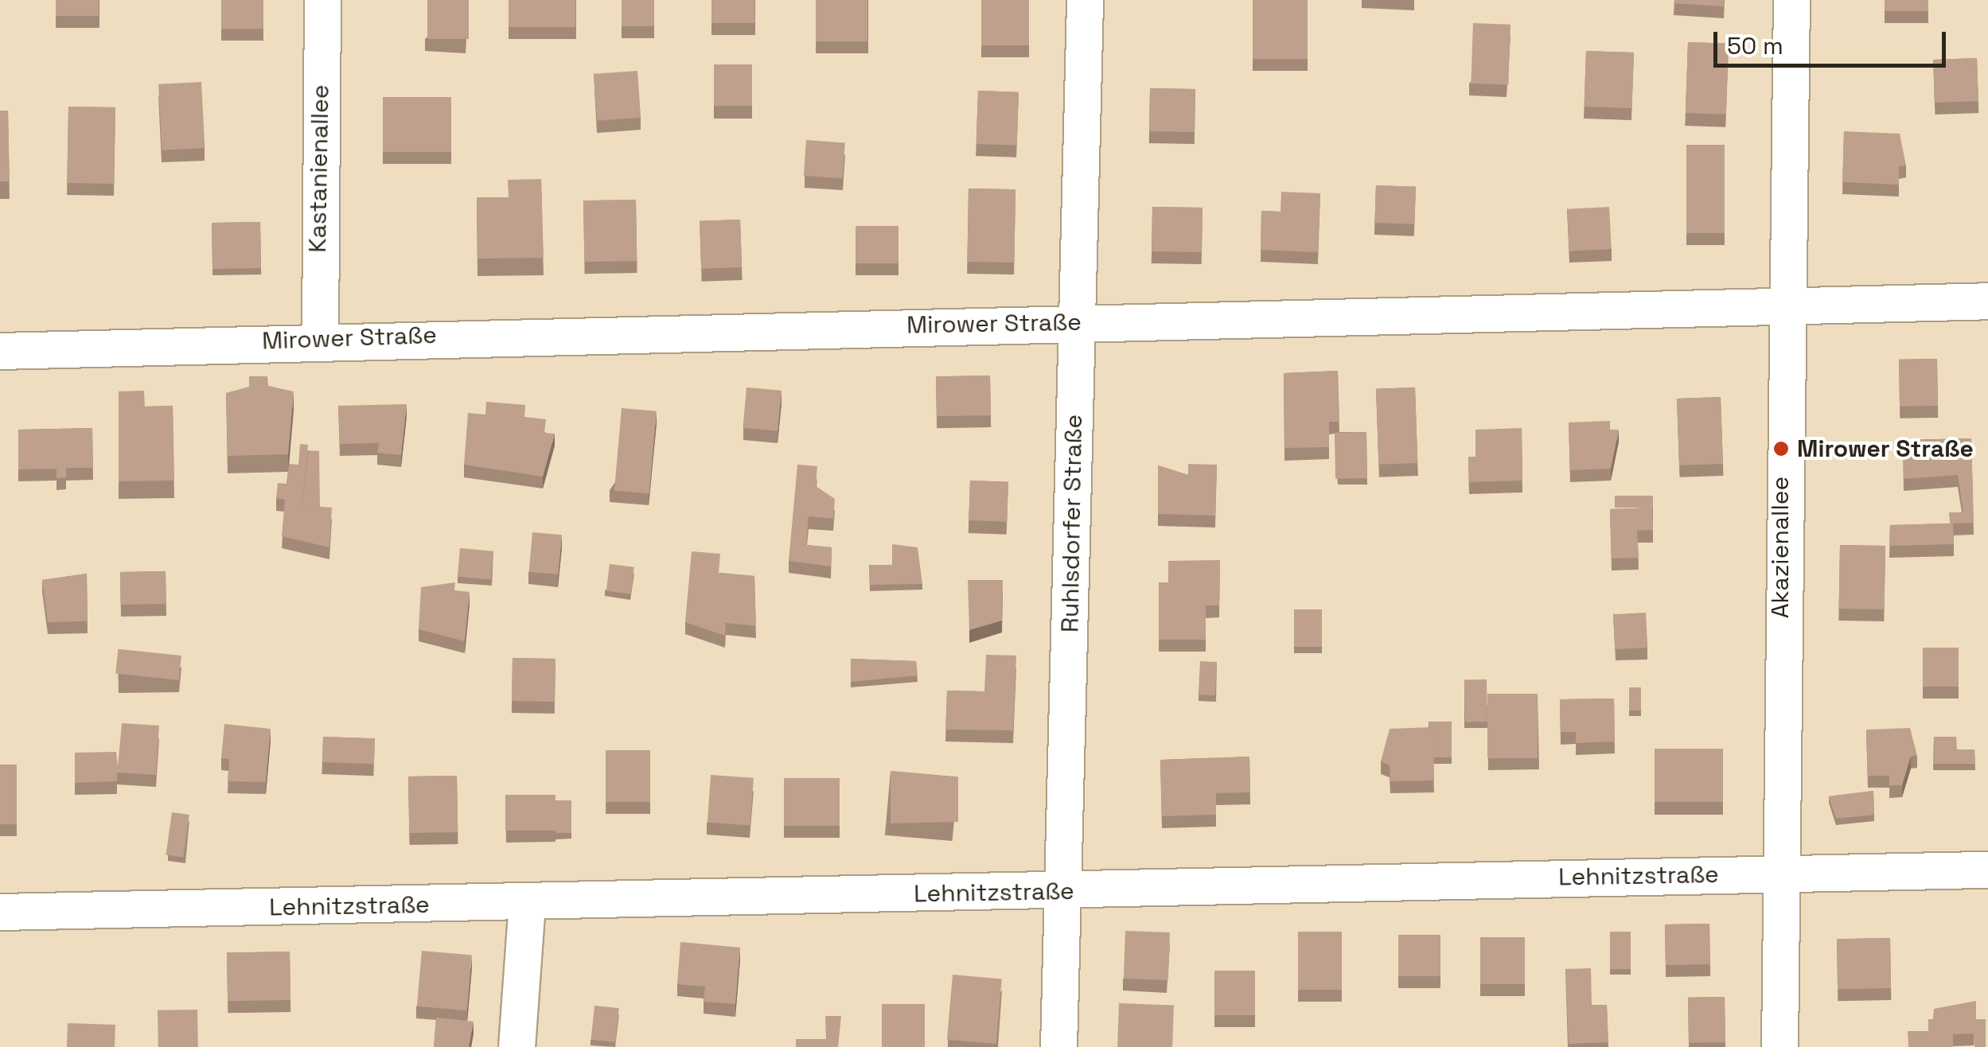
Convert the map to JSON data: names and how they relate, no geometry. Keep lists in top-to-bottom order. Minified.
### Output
{"streets":{"street":["Kastanienallee","Mirower Straße","Ruhlsdorfer Straße","Akazienallee","Lehnitzstraße"]},"crossings":[["Kastanienallee","Mirower Straße"],["Mirower Straße","Ruhlsdorfer Straße"],["Mirower Straße","Akazienallee"],["Ruhlsdorfer Straße","Lehnitzstraße"],["Akazienallee","Lehnitzstraße"]],"places":["Mirower Straße"],"scale_bar":"50 m"}
